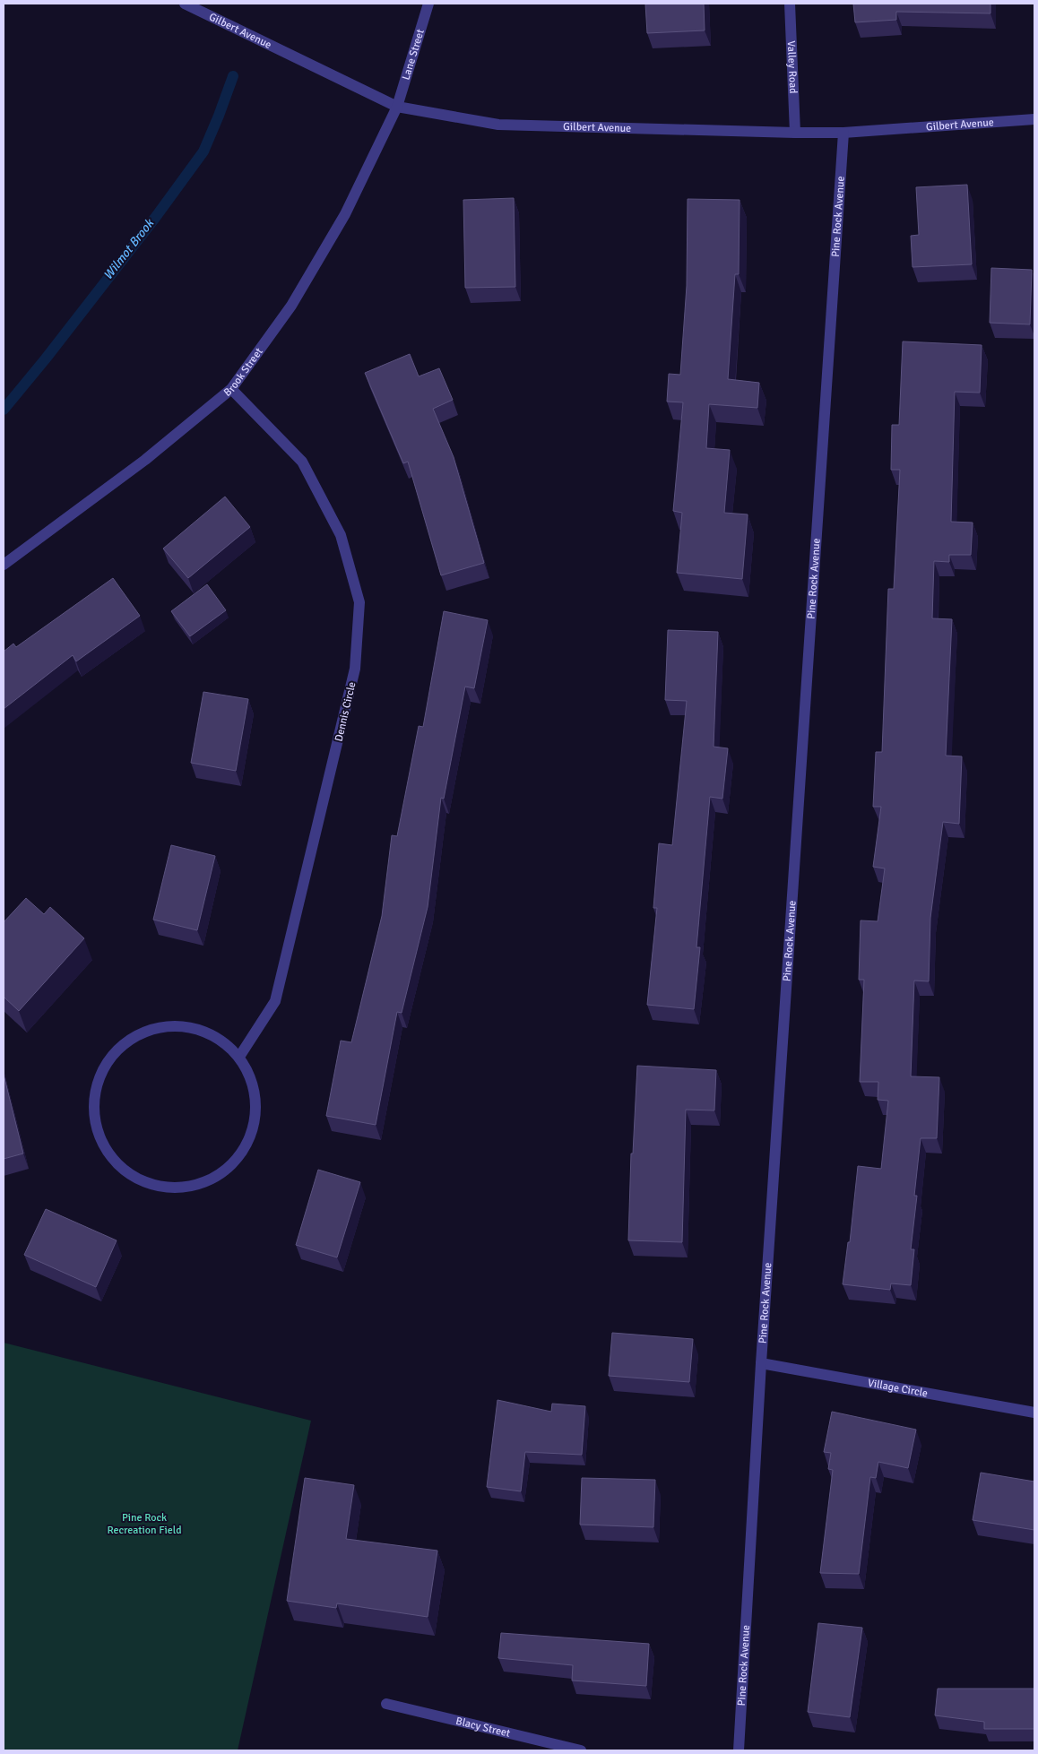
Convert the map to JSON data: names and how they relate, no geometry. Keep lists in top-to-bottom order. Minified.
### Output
{"streets":{"street":["Gilbert Avenue","Lane Street","Valley Road","Pine Rock Avenue","Brook Street","Dennis Circle","Village Circle","Blacy Street"]},"crossings":[["Gilbert Avenue","Lane Street"],["Gilbert Avenue","Valley Road"],["Gilbert Avenue","Pine Rock Avenue"],["Gilbert Avenue","Brook Street"],["Lane Street","Brook Street"],["Pine Rock Avenue","Village Circle"],["Brook Street","Dennis Circle"]],"water":["Wilmot Brook"],"parks":["Pine Rock Recreation Field"]}
